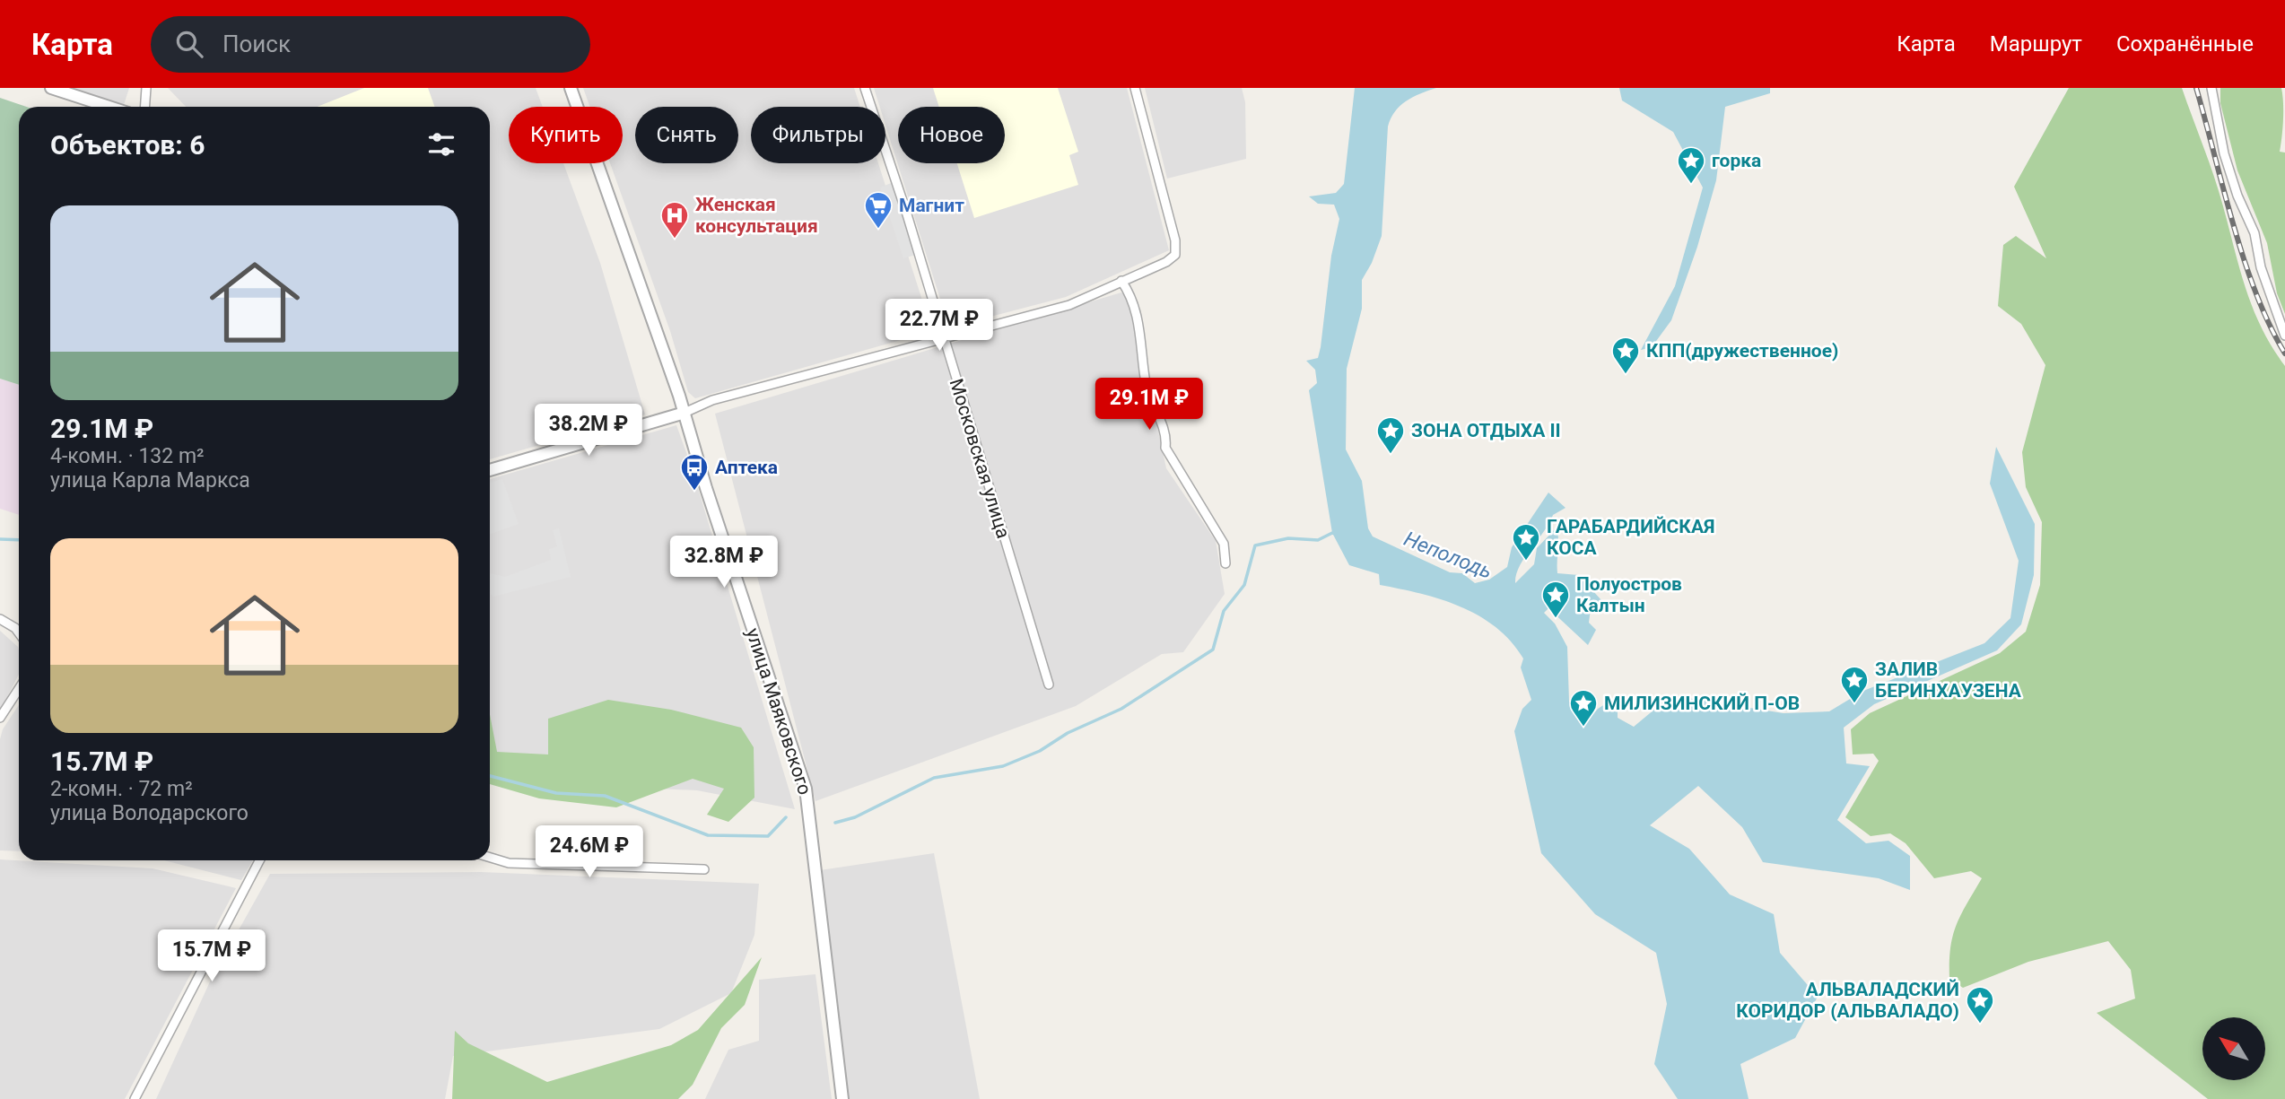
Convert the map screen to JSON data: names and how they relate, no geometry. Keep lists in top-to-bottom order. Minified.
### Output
{"streets":{"street":["Московская улица","улица Маяковского"]},"water":["Неполодь"],"places":{"place":["горка","КПП(дружественное)","ЗОНА ОТДЫХА II","ГАРАБАРДИЙСКАЯ КОСА","Полуостров Калтын","ЗАЛИВ БЕРИНХАУЗЕНА","МИЛИЗИНСКИЙ П-ОВ","АЛЬВАЛАДСКИЙ КОРИДОР (АЛЬВАЛАДО)"],"supermarket":["Магнит"],"hospital":["Женская консультация"],"bus stop":["Аптека"]},"north":"top left","page":{"header":"Карта","search":"Поиск","nav":["Карта","Маршрут","Сохранённые"],"chip":["Купить","Снять","Фильтры","Новое"],"heading":"Объектов: 6","list":[{"name":"29.1M ₽","note":"4-комн. · 132 m² · улица Карла Маркса"},{"name":"15.7M ₽","note":"2-комн. · 72 m² · улица Володарского"}],"price":["22.7M ₽","29.1M ₽","38.2M ₽","32.8M ₽","24.6M ₽","15.7M ₽"]}}
